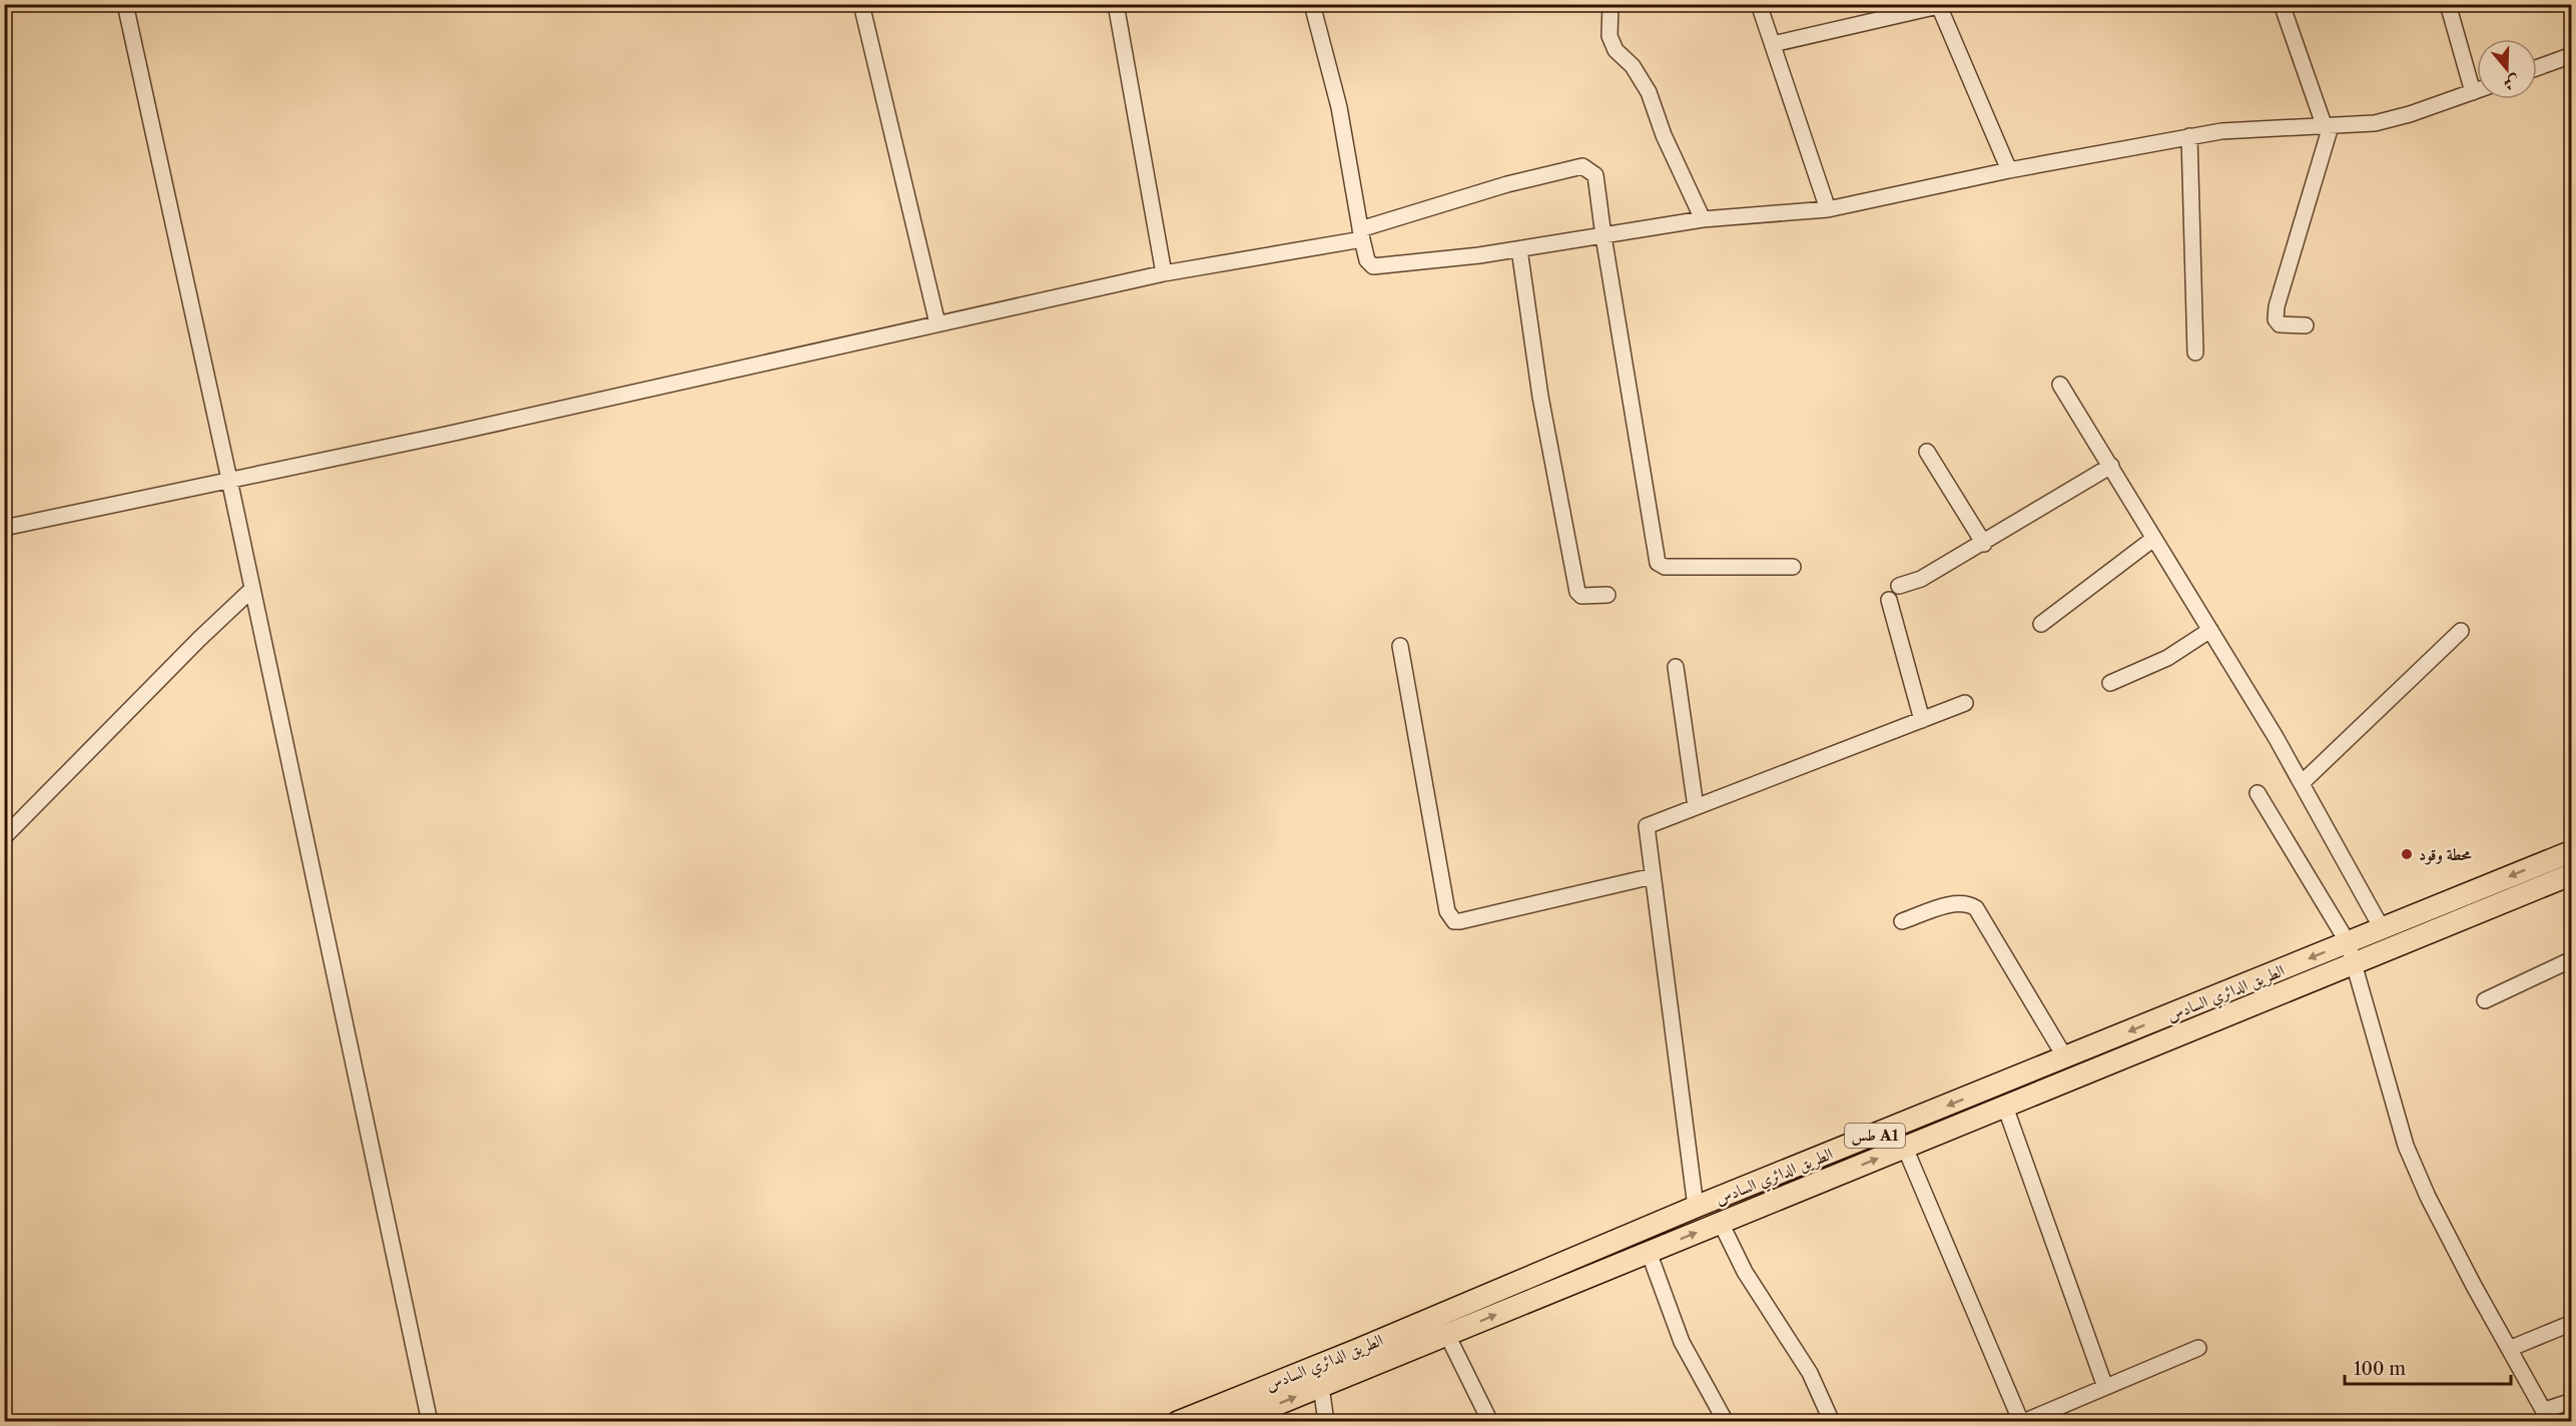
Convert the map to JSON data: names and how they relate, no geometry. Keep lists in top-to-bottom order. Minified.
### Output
{"streets":{"highway":["الطريق الدائري السادس","طس A1"]},"places":["محطة وقود"],"scale_bar":"100 m","north":"bottom"}
